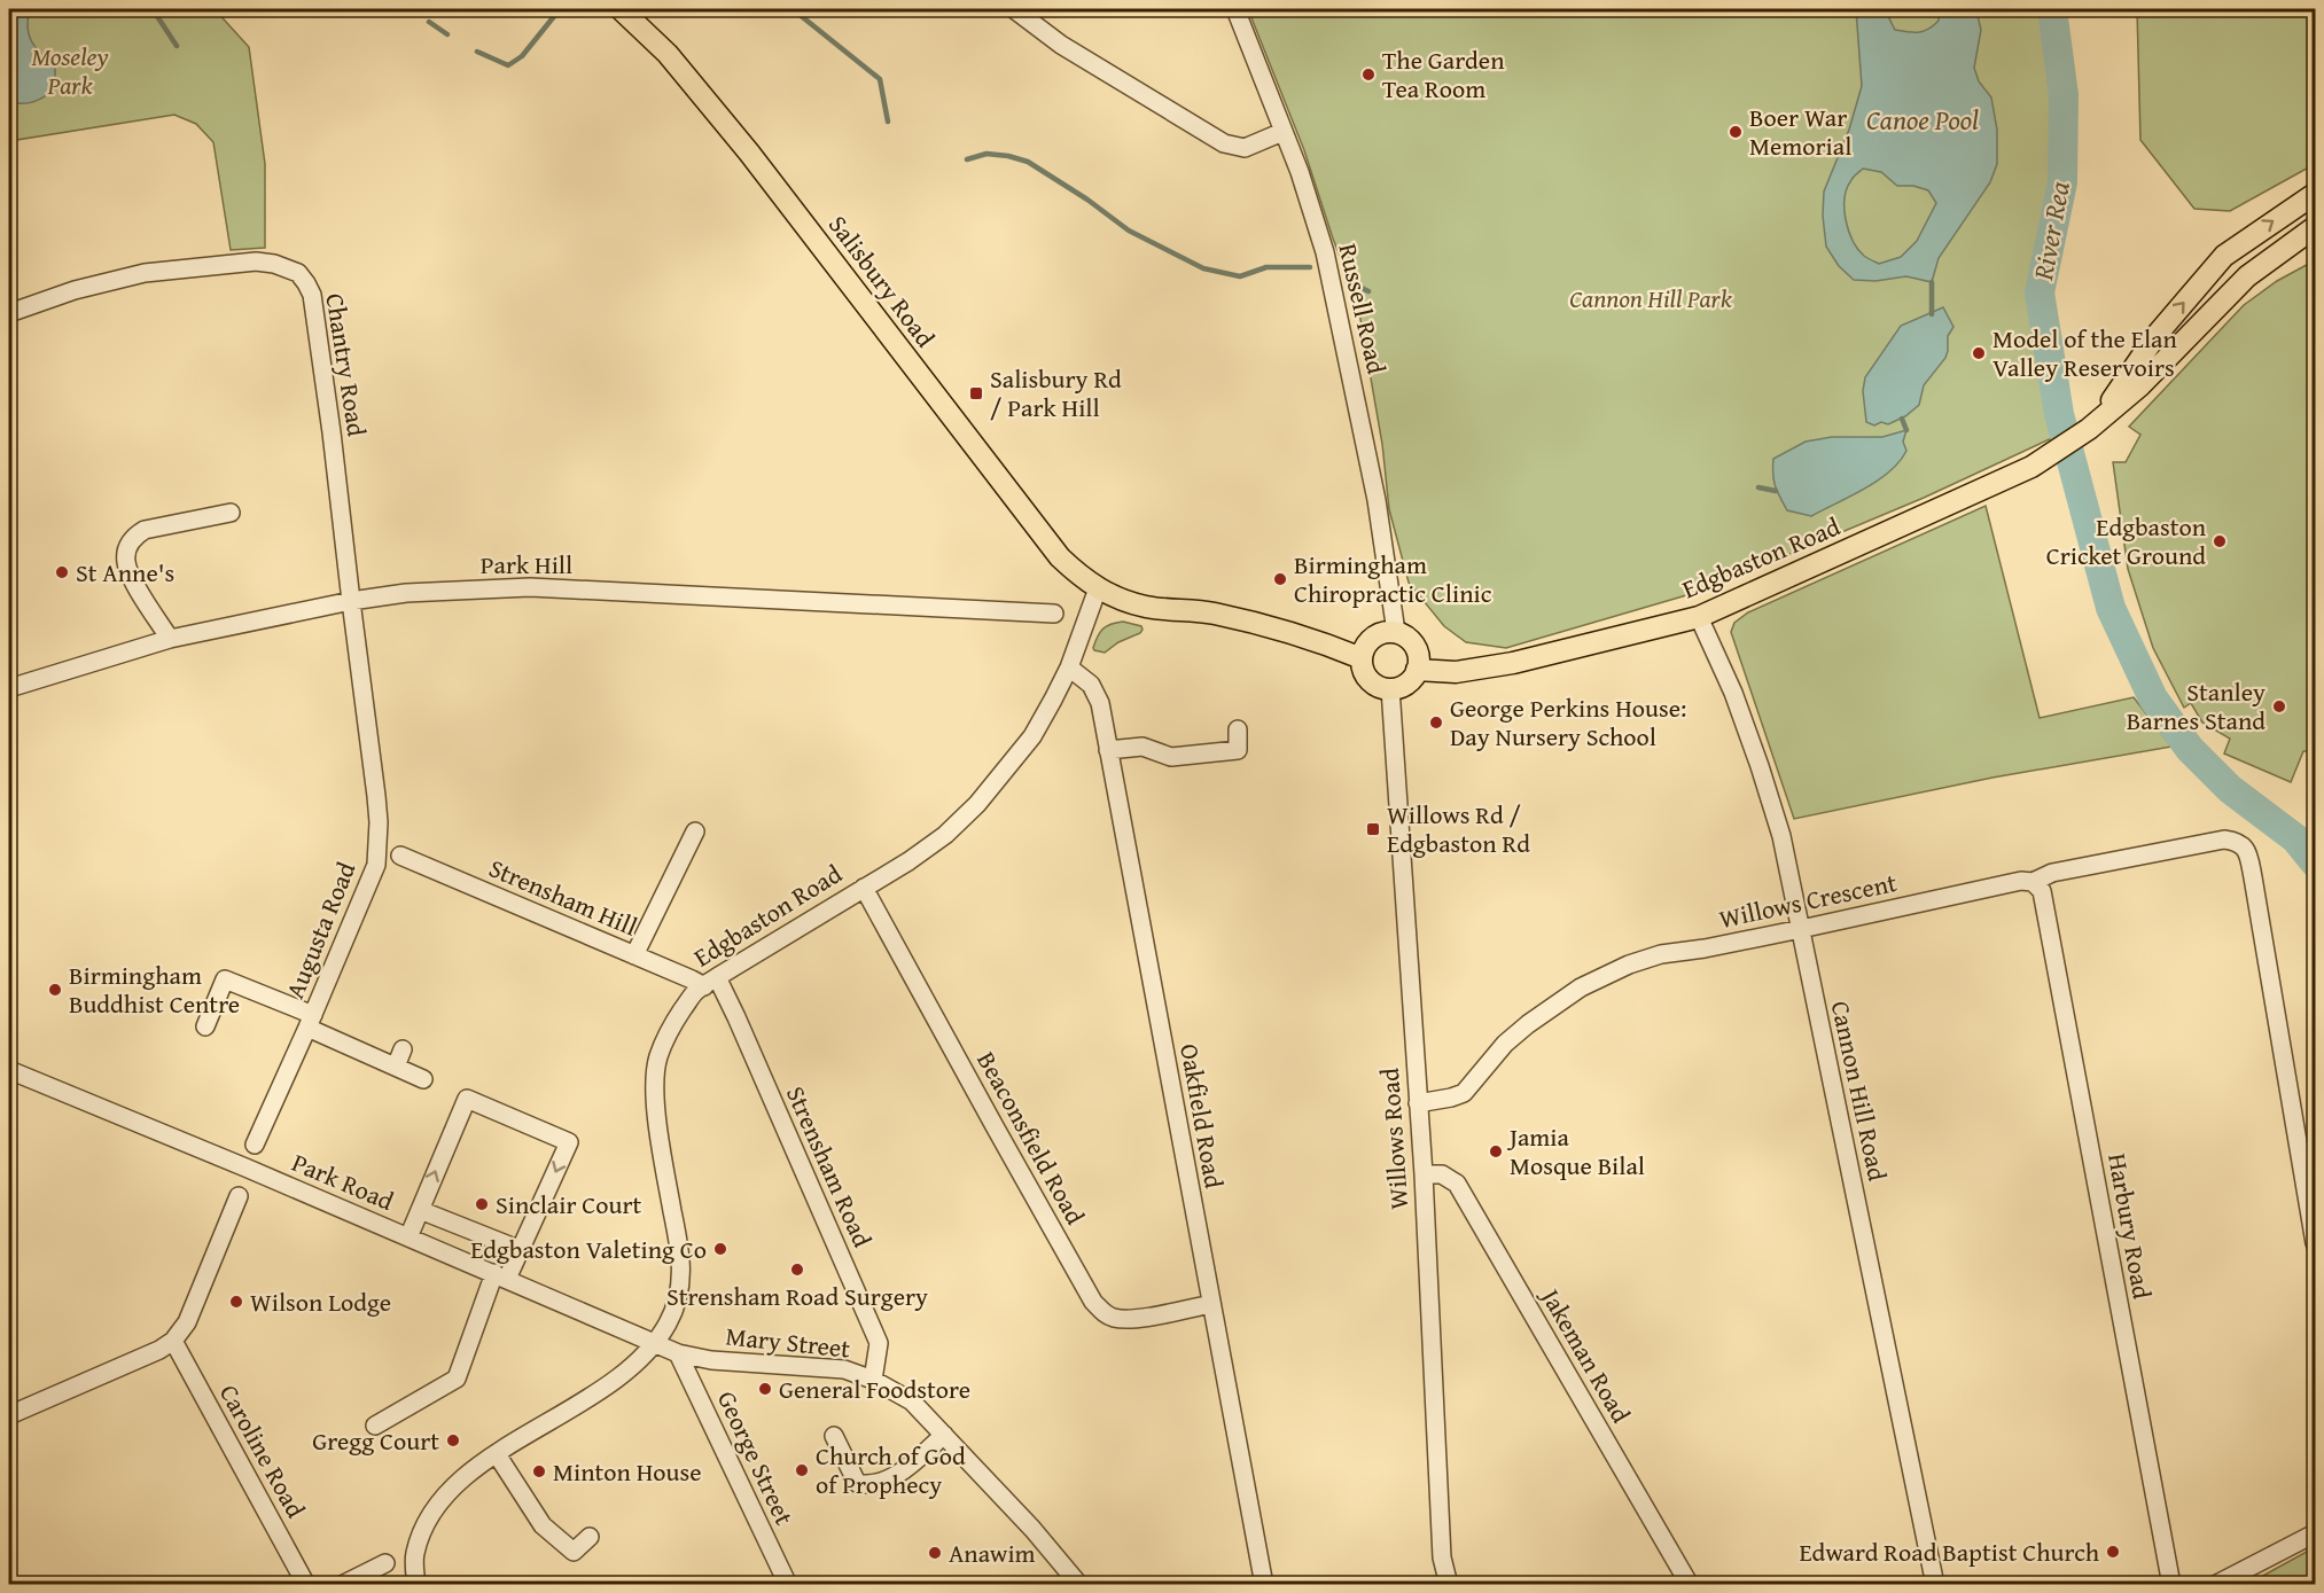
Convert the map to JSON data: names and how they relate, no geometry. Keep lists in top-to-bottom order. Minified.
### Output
{"streets":{"main road":["Salisbury Road","Edgbaston Road"],"street":["Russell Road","Chantry Road","Park Hill","Strensham Hill","Willows Crescent","Augusta Road","Cannon Hill Road","Oakfield Road","Beaconsfield Road","Willows Road","Strensham Road","Park Road","Harbury Road","Mary Street","Jakeman Road","Caroline Road","George Street"]},"crossings":[["Salisbury Road","Edgbaston Road"],["Russell Road","Edgbaston Road"],["Russell Road","Willows Road"],["Chantry Road","Park Hill"],["Chantry Road","Augusta Road"],["Edgbaston Road","Strensham Hill"],["Edgbaston Road","Cannon Hill Road"],["Edgbaston Road","Oakfield Road"],["Edgbaston Road","Beaconsfield Road"],["Edgbaston Road","Willows Road"],["Edgbaston Road","Strensham Road"],["Edgbaston Road","Park Road"],["Edgbaston Road","Mary Street"],["Park Hill","Augusta Road"],["Strensham Hill","Strensham Road"],["Willows Crescent","Cannon Hill Road"],["Willows Crescent","Willows Road"],["Willows Crescent","Harbury Road"],["Oakfield Road","Beaconsfield Road"],["Willows Road","Jakeman Road"],["Strensham Road","Mary Street"],["Park Road","Mary Street"],["Mary Street","George Street"]],"water":["Canoe Pool","River Rea"],"parks":["Moseley Park","Cannon Hill Park"],"places":{"other":["The Garden Tea Room","Boer War Memorial","Model of the Elan Valley Reservoirs","Edgbaston Cricket Ground","St Anne's","Birmingham Chiropractic Clinic","Stanley Barnes Stand","George Perkins House: Day Nursery School","Birmingham Buddhist Centre","Jamia Mosque Bilal","Sinclair Court","Edgbaston Valeting Co","Strensham Road Surgery","Wilson Lodge","General Foodstore","Gregg Court","Church of God of Prophecy","Minton House","Edward Road Baptist Church","Anawim"],"transit":["Salisbury Rd / Park Hill","Willows Rd / Edgbaston Rd"]}}
